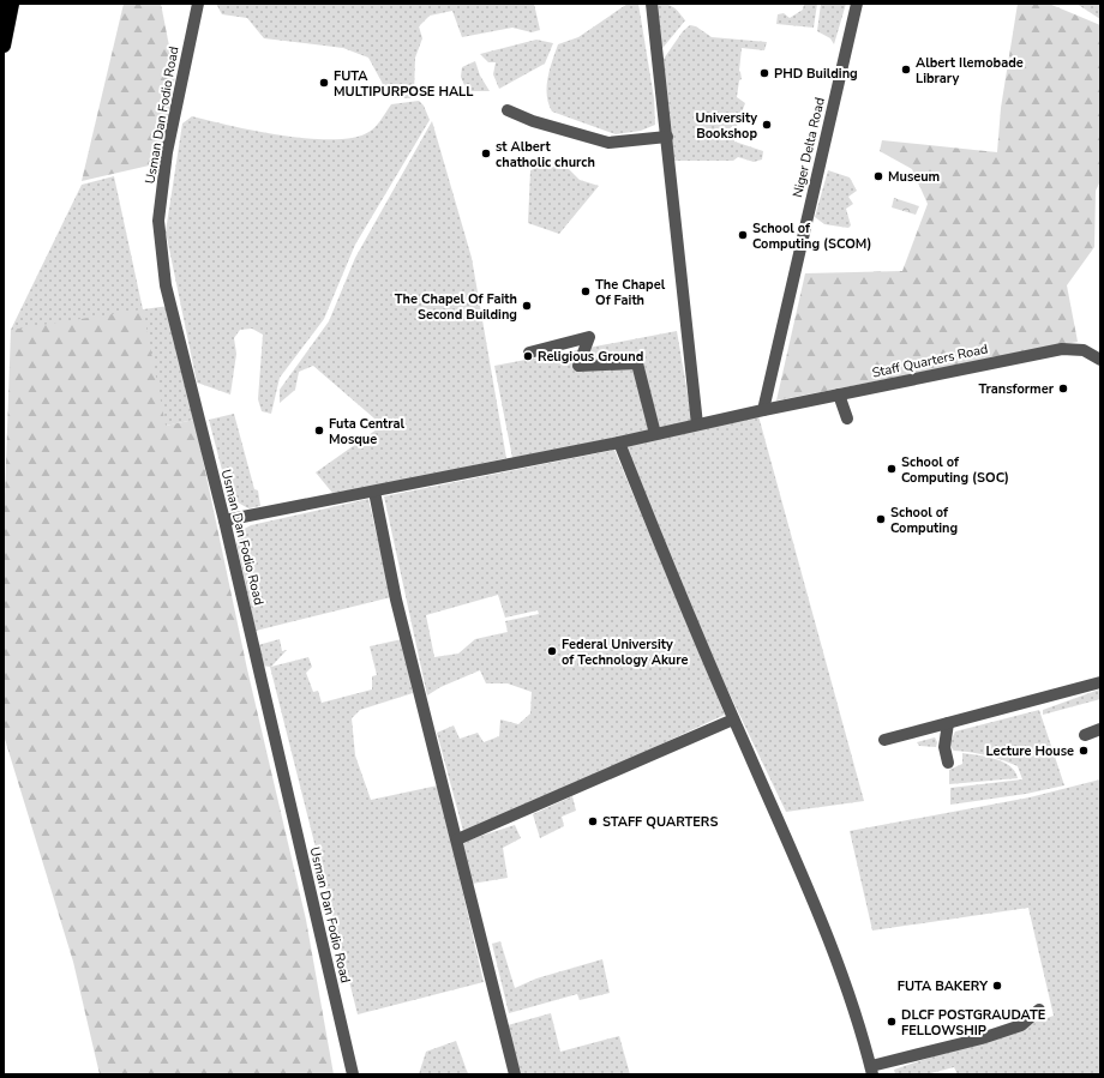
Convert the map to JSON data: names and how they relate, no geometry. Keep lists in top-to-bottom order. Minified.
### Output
{"streets":{"street":["Usman Dan Fodio Road","Niger Delta Road","Staff Quarters Road"]},"crossings":[["Usman Dan Fodio Road","Staff Quarters Road"],["Niger Delta Road","Staff Quarters Road"]],"places":["Albert Ilemobade Library","PHD Building","FUTA MULTIPURPOSE HALL","University Bookshop","st Albert chatholic church","Museum","School of Computing (SCOM)","The Chapel Of Faith","The Chapel Of Faith Second Building","Religious Ground","Transformer","Futa Central Mosque","School of Computing (SOC)","School of Computing","Federal University of Technology Akure","Lecture House","STAFF QUARTERS","FUTA BAKERY","DLCF POSTGRAUDATE FELLOWSHIP"]}
